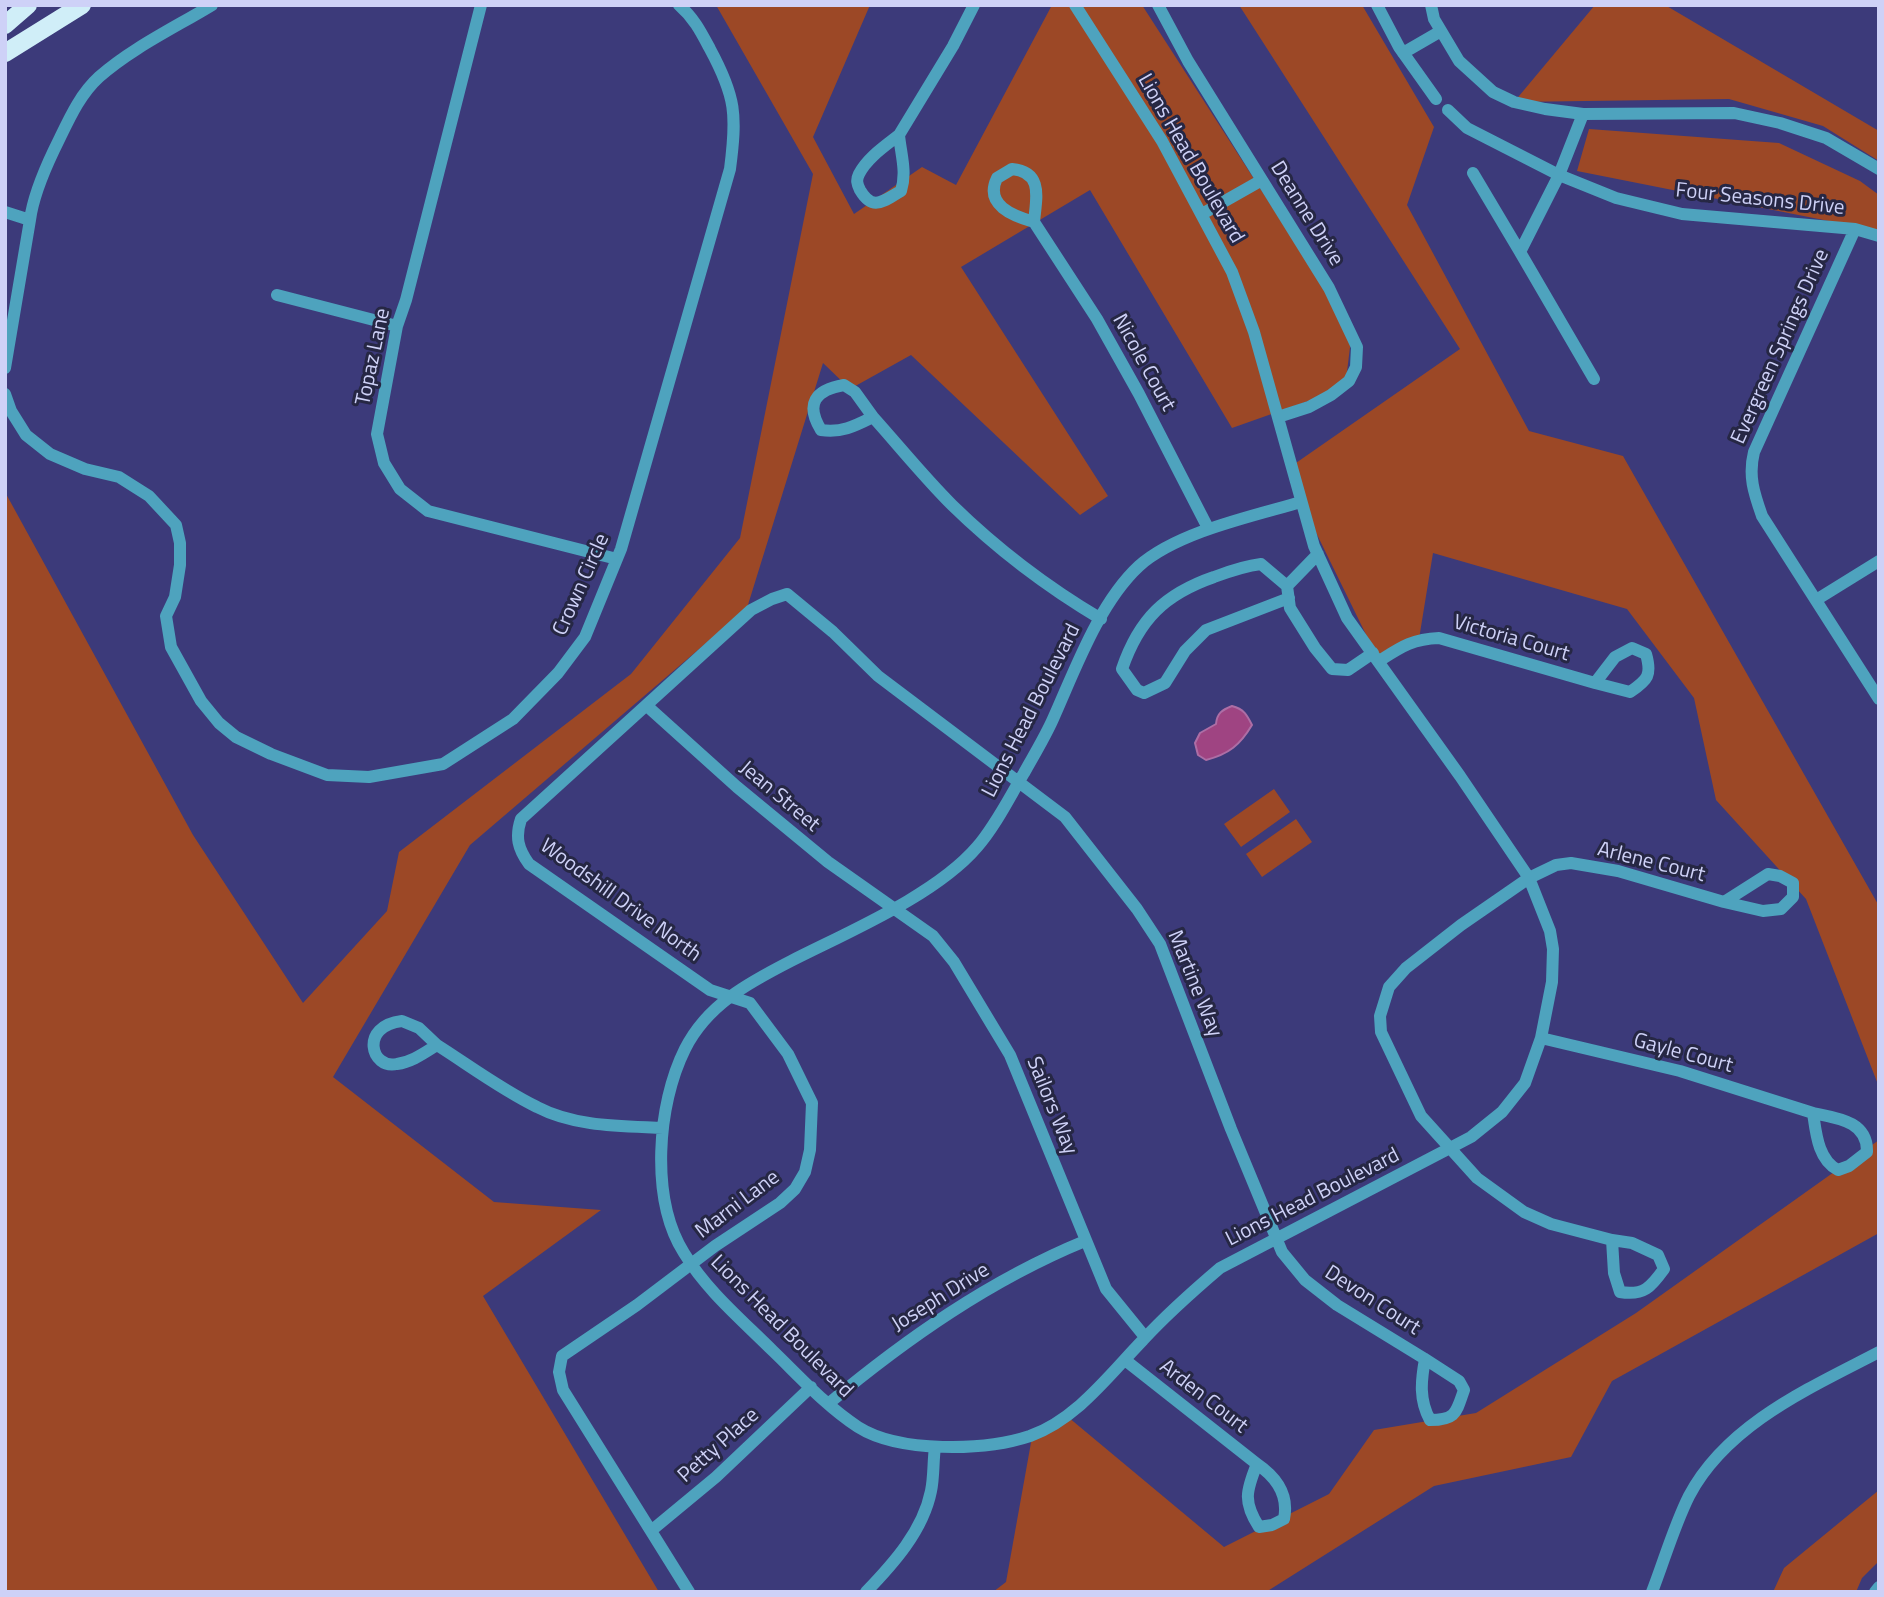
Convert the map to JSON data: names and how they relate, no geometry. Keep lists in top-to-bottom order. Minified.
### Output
{"streets":{"street":["Lions Head Boulevard","Four Seasons Drive","Deanne Drive","Evergreen Springs Drive","Topaz Lane","Nicole Court","Crown Circle","Victoria Court","Jean Street","Arlene Court","Woodshill Drive North","Martine Way","Gayle Court","Sailors Way","Marni Lane","Joseph Drive","Devon Court","Arden Court","Petty Place"]},"crossings":[["Lions Head Boulevard","Deanne Drive"],["Lions Head Boulevard","Nicole Court"],["Lions Head Boulevard","Victoria Court"],["Lions Head Boulevard","Jean Street"],["Lions Head Boulevard","Arlene Court"],["Lions Head Boulevard","Woodshill Drive North"],["Lions Head Boulevard","Martine Way"],["Lions Head Boulevard","Gayle Court"],["Lions Head Boulevard","Sailors Way"],["Lions Head Boulevard","Marni Lane"],["Lions Head Boulevard","Joseph Drive"],["Lions Head Boulevard","Devon Court"],["Lions Head Boulevard","Arden Court"],["Lions Head Boulevard","Petty Place"],["Four Seasons Drive","Evergreen Springs Drive"],["Topaz Lane","Crown Circle"],["Jean Street","Woodshill Drive North"],["Jean Street","Sailors Way"],["Woodshill Drive North","Martine Way"],["Woodshill Drive North","Marni Lane"],["Martine Way","Devon Court"],["Sailors Way","Joseph Drive"],["Marni Lane","Petty Place"]]}
